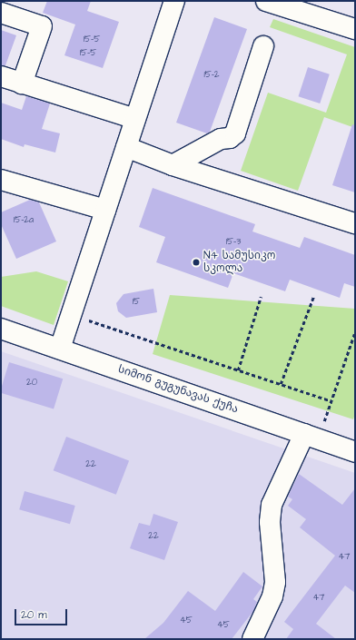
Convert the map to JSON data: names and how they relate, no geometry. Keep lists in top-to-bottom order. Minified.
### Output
{"streets":{"street":["სიმონ გუგუნავას ქუჩა"]},"places":["N4 სამუსიკო სკოლა"],"house_numbers":["15-5","15-5","15-2","15-2a","15-3","15","20","22","22","47","47","45","45"],"scale_bar":"20 m"}
